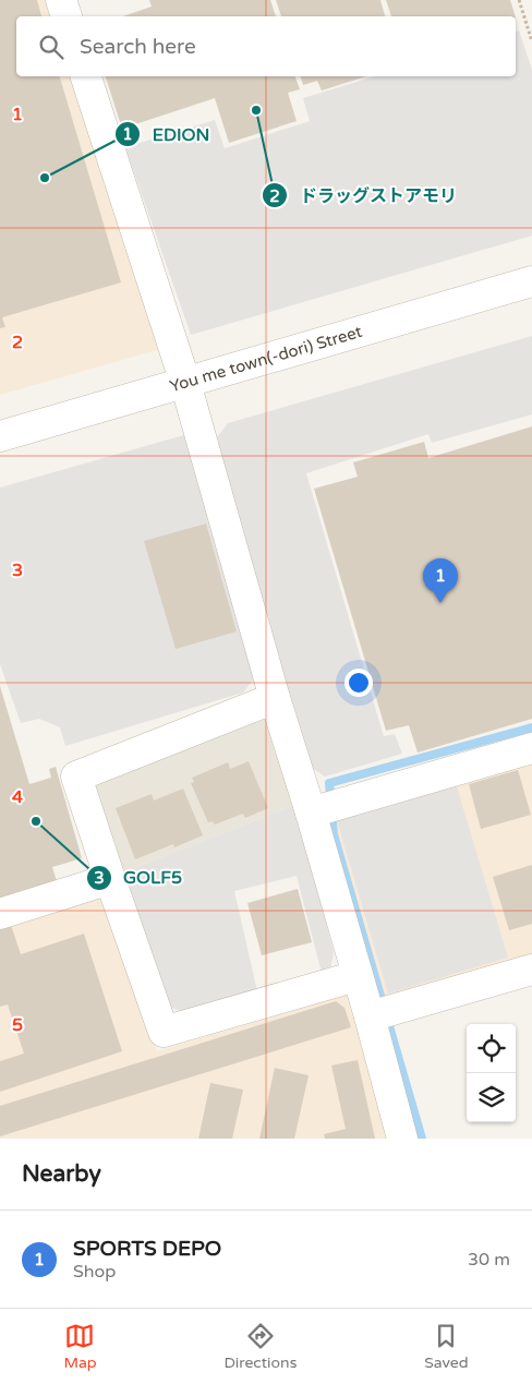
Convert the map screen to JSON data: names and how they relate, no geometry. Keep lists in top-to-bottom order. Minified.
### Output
{"streets":{"street":["You me town(-dori) Street"]},"places":["ドラッグストアモリ","EDION","GOLF5"],"page":{"search":"Search here","pins":"1","heading":"Nearby","list":[{"mark":"1","name":"SPORTS DEPO","note":"Shop","value":"30 m"}],"nav":["Map","Directions","Saved"]},"grid":{"rows":["1","2","3","4","5"]}}
